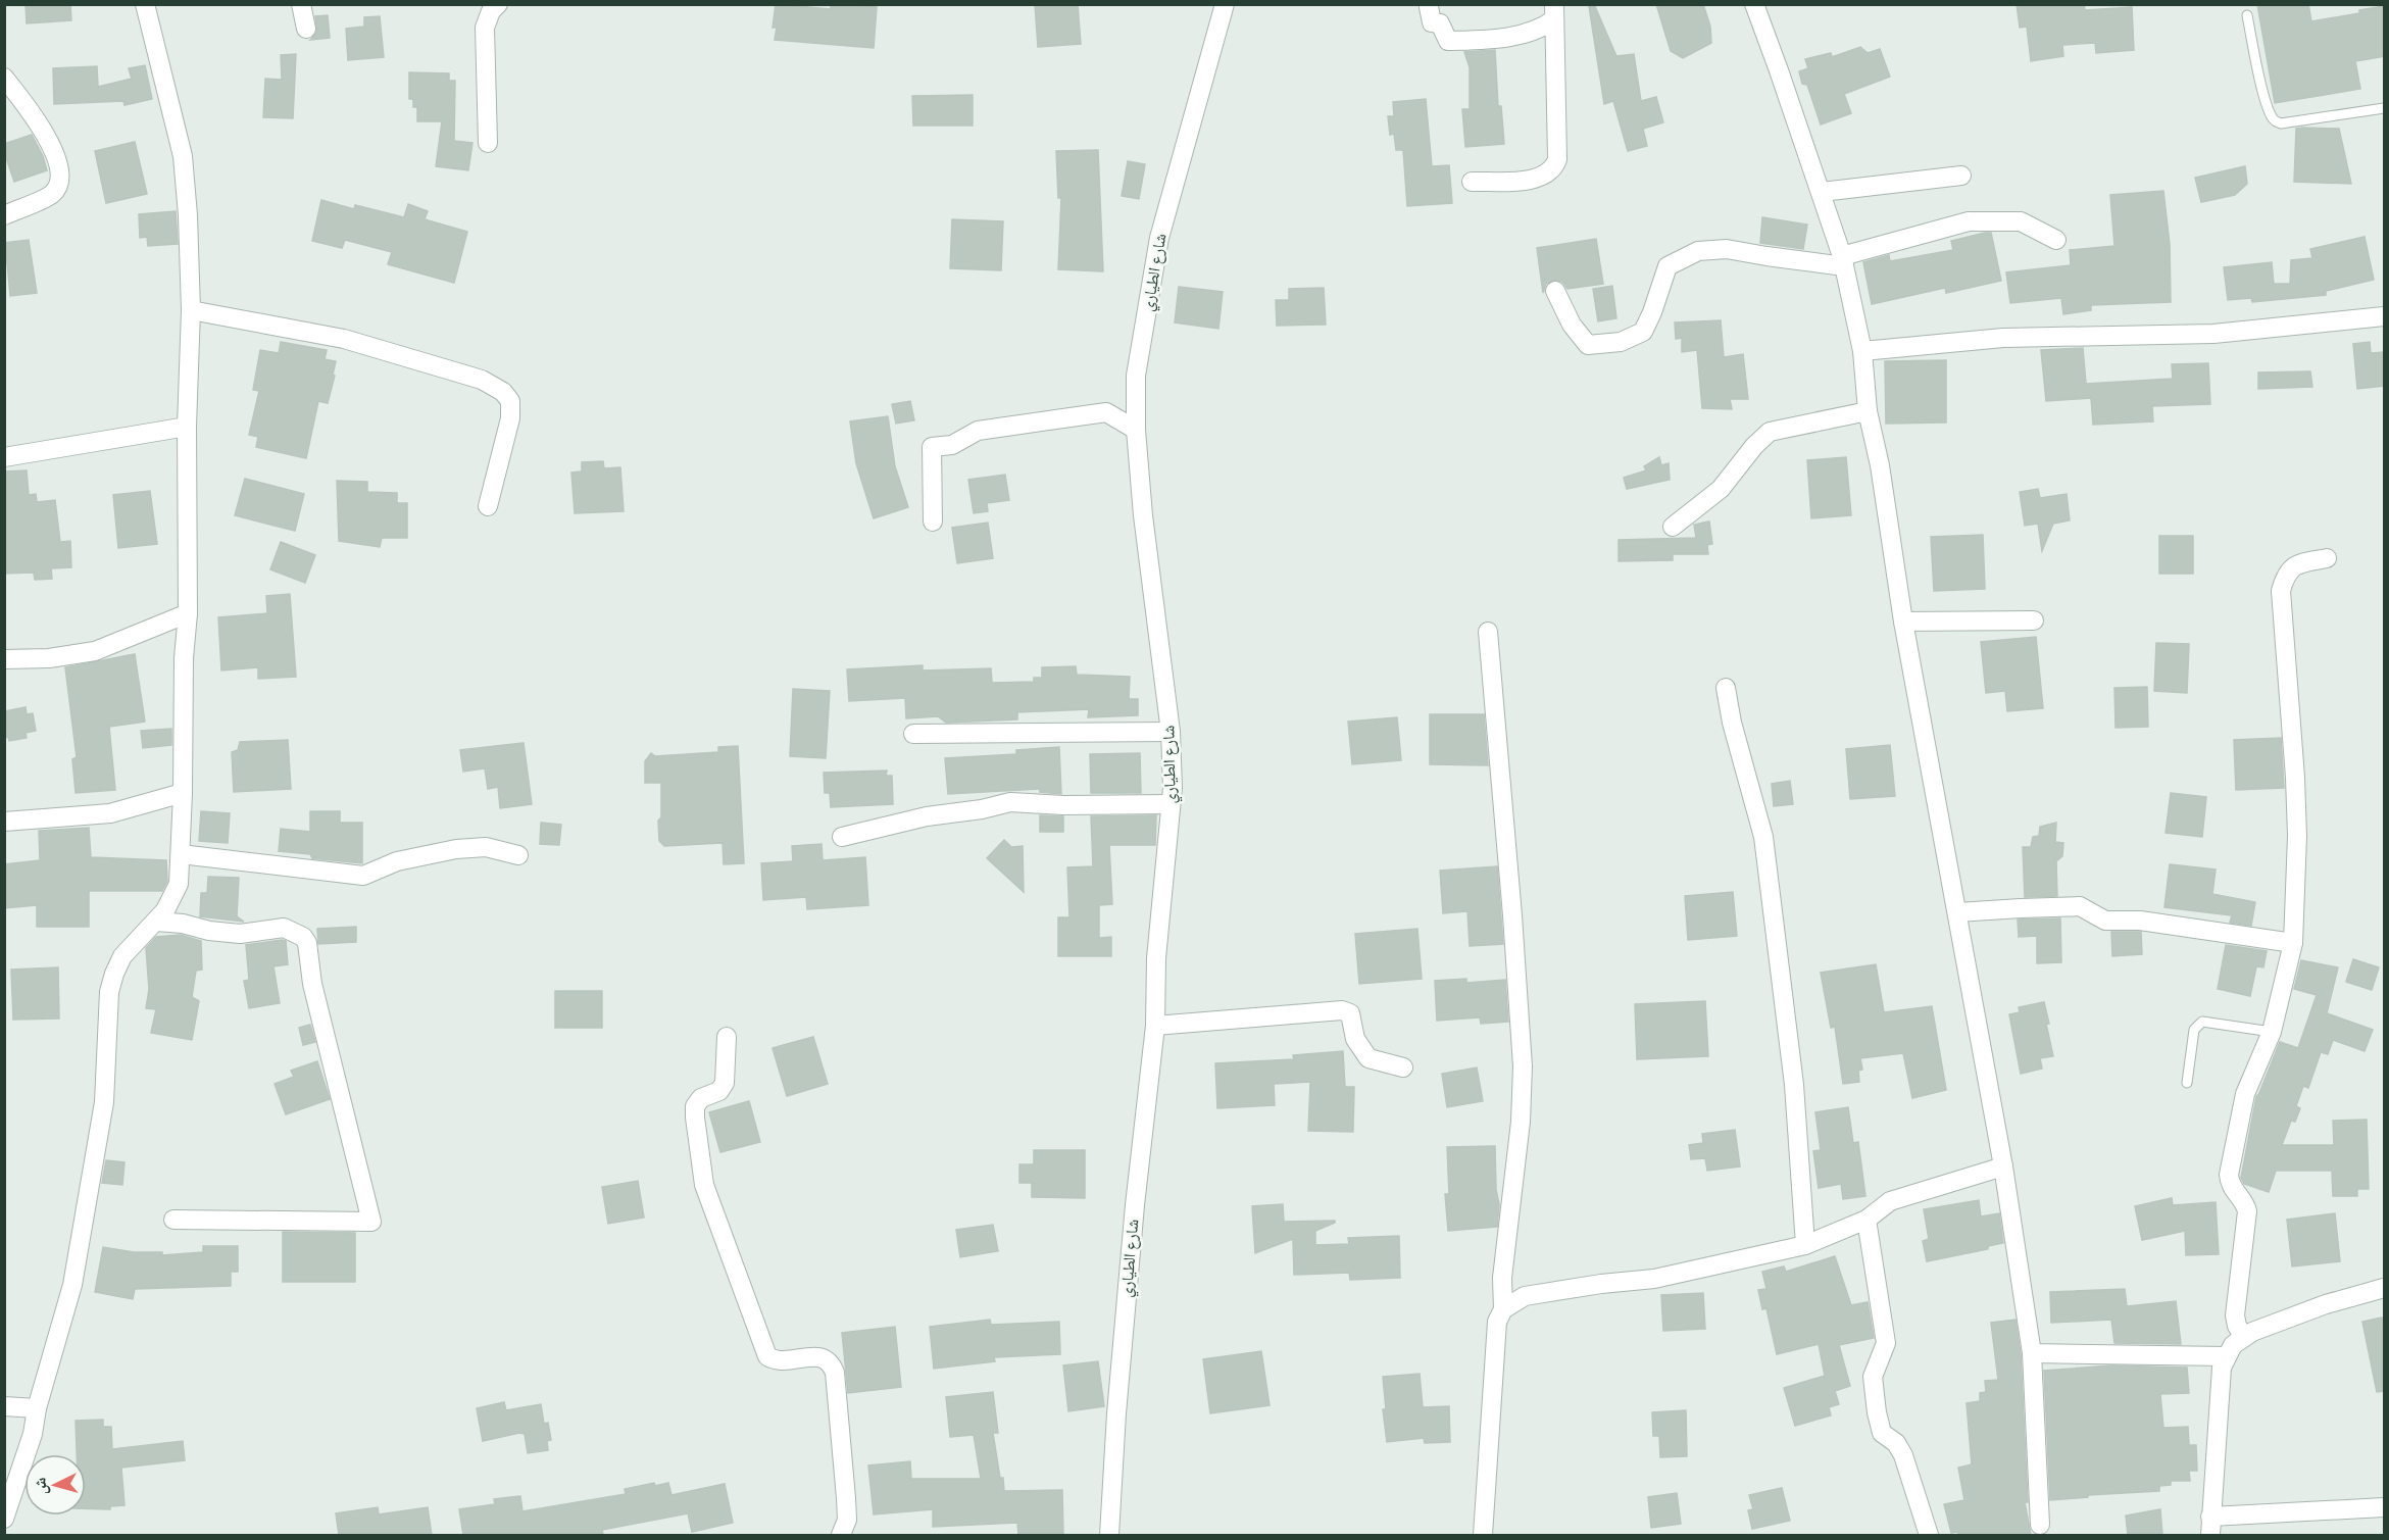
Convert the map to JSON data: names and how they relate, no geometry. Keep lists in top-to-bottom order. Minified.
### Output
{"streets":{"street":["شارع الطياري"]},"north":"left"}
